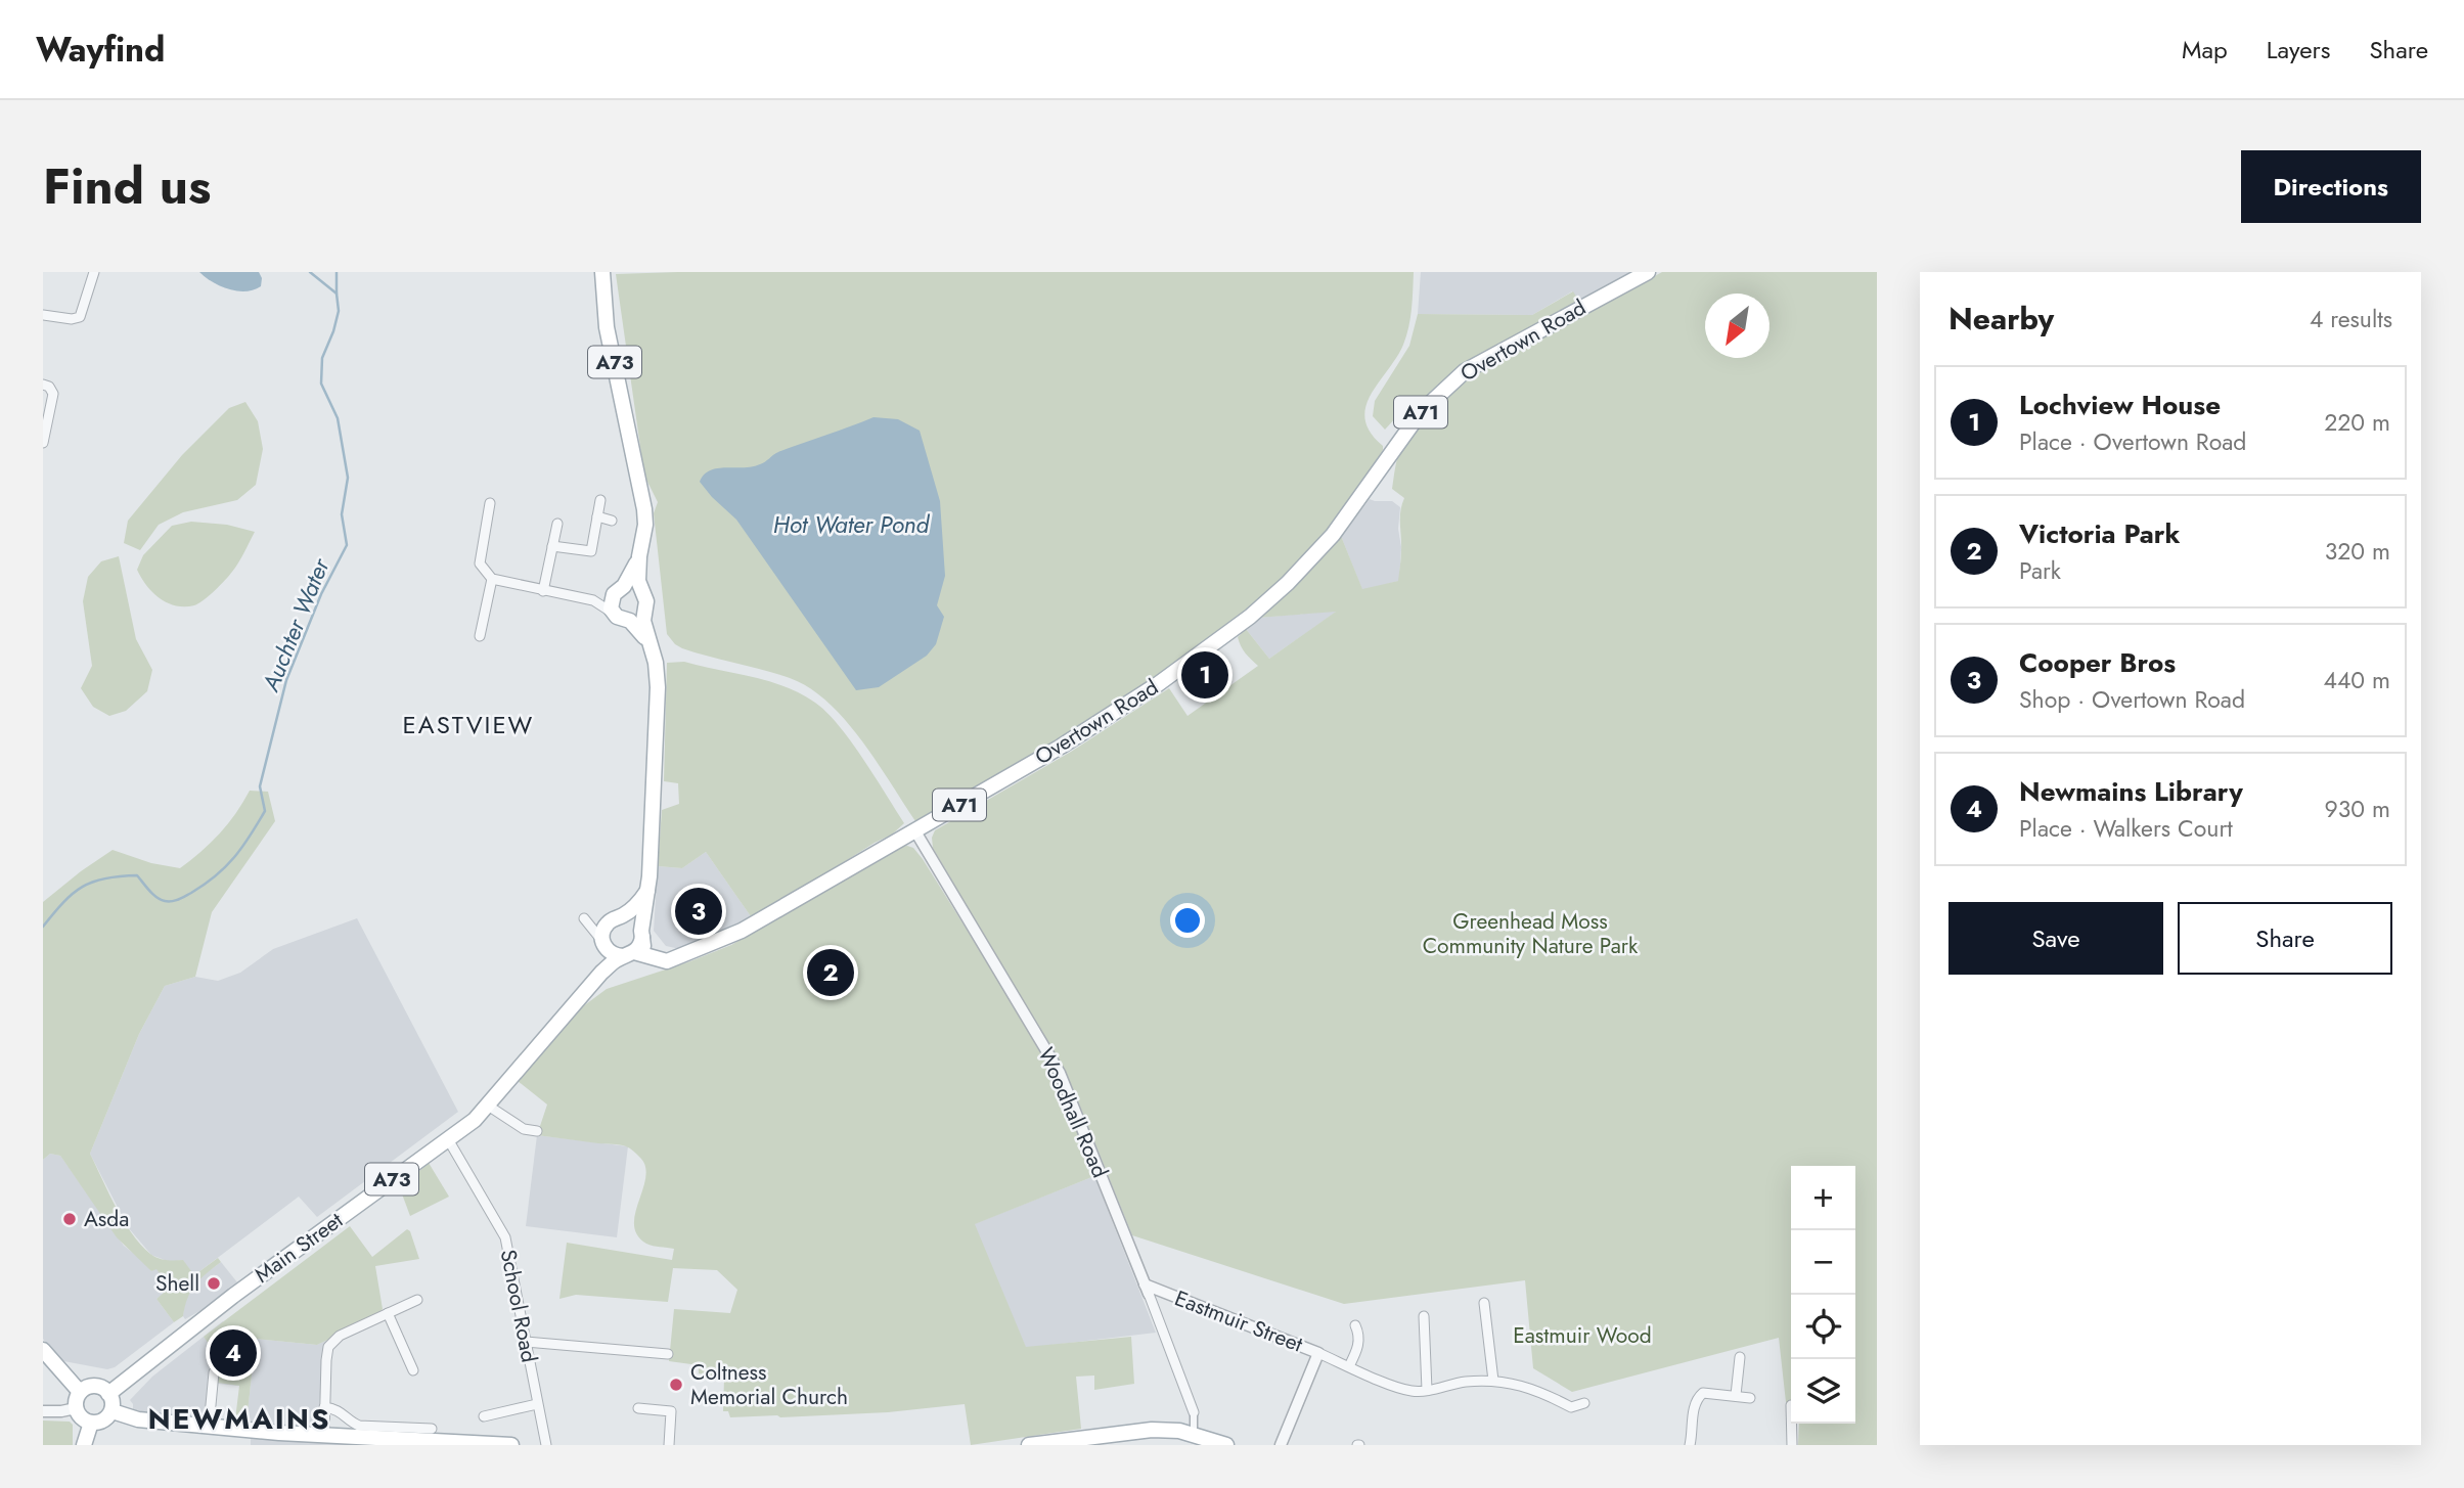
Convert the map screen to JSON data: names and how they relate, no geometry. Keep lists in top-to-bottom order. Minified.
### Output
{"streets":{"main road":["Overtown Road","A73","A71","Main Street"],"street":["Woodhall Road","School Road","Eastmuir Street"]},"crossings":[["Overtown Road","A73"],["Overtown Road","Woodhall Road"],["Overtown Road","Main Street"],["A73","Main Street"],["Woodhall Road","Eastmuir Street"],["Main Street","School Road"]],"districts":["EASTVIEW","NEWMAINS"],"water":["Hot Water Pond","Auchter Water"],"parks":["Greenhead Moss Community Nature Park","Eastmuir Wood"],"places":["Asda","Shell","Coltness Memorial Church"],"north":"bottom left","page":{"header":"Wayfind","nav":["Map","Layers","Share"],"title":"Find us","buttons":["Directions",["Save","Share"]],"heading":["Nearby","4 results"],"list":[{"mark":"1","name":"Lochview House","note":"Place · Overtown Road","value":"220 m"},{"mark":"2","name":"Victoria Park","note":"Park","value":"320 m"},{"mark":"3","name":"Cooper Bros","note":"Shop · Overtown Road","value":"440 m"},{"mark":"4","name":"Newmains Library","note":"Place · Walkers Court","value":"930 m"}],"pins":["1","3","2","4"],"map_buttons":["+","−"]}}
